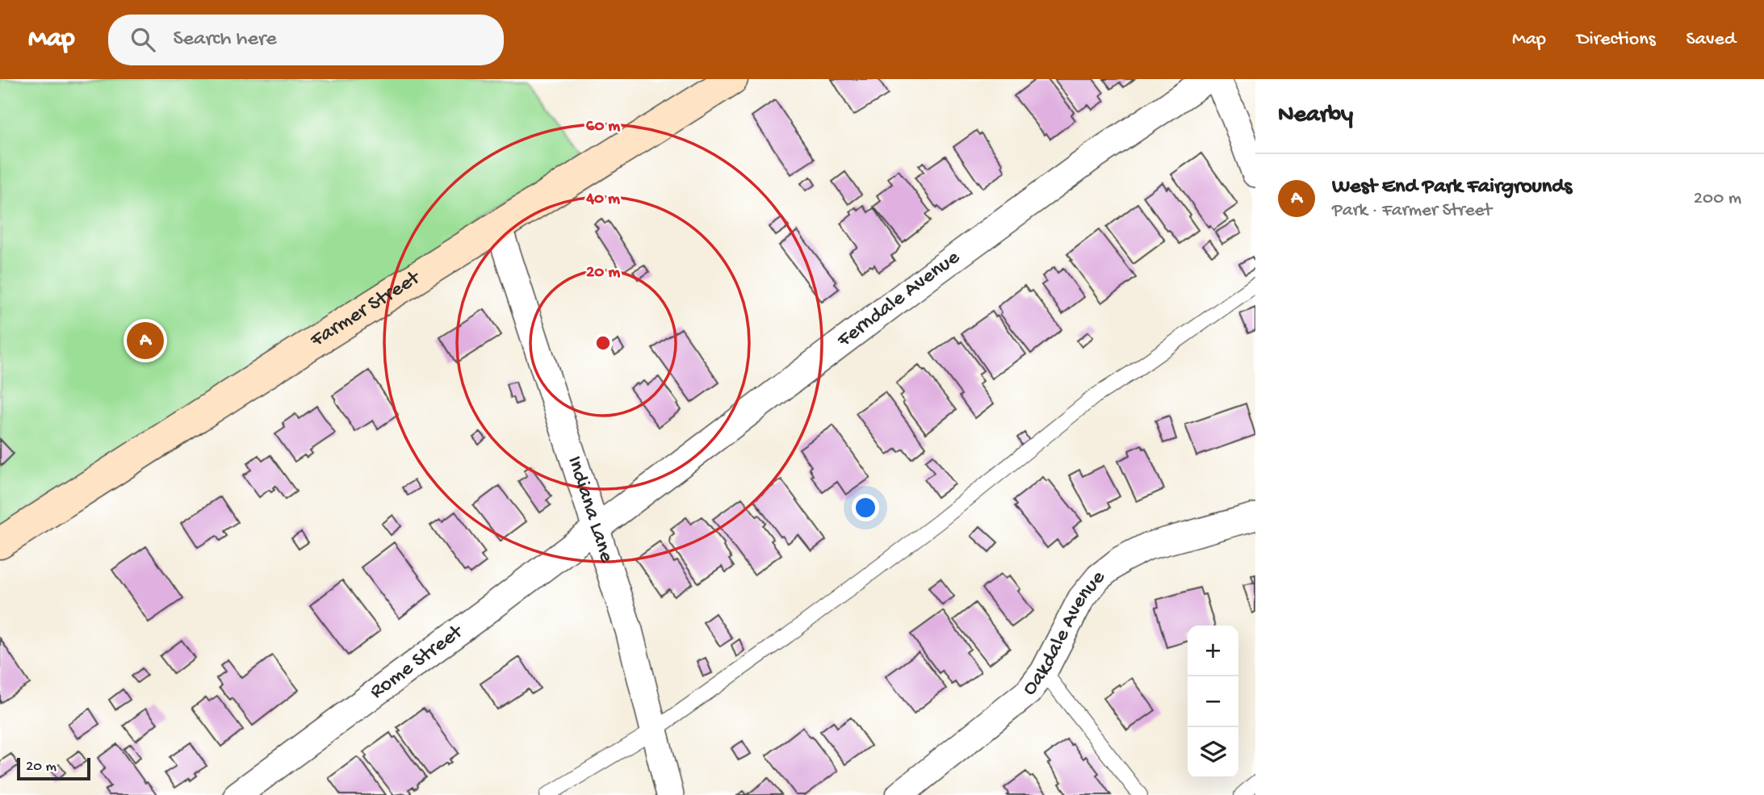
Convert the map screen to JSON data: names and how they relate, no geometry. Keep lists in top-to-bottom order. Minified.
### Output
{"streets":{"street":["Ferndale Avenue","Farmer Street","Indiana Lane","Oakdale Avenue","Rome Street"]},"crossings":[["Ferndale Avenue","Indiana Lane"],["Ferndale Avenue","Rome Street"],["Farmer Street","Indiana Lane"],["Indiana Lane","Rome Street"]],"scale_bar":"20 m","page":{"header":"Map","search":"Search here","nav":["Map","Directions","Saved"],"heading":"Nearby","list":[{"mark":"A","name":"West End Park Fairgrounds","note":"Park · Farmer Street","value":"200 m"}],"pins":"A","map_buttons":["+","−"],"scale":"20 m"},"rings":["60 m","40 m","20 m"]}
